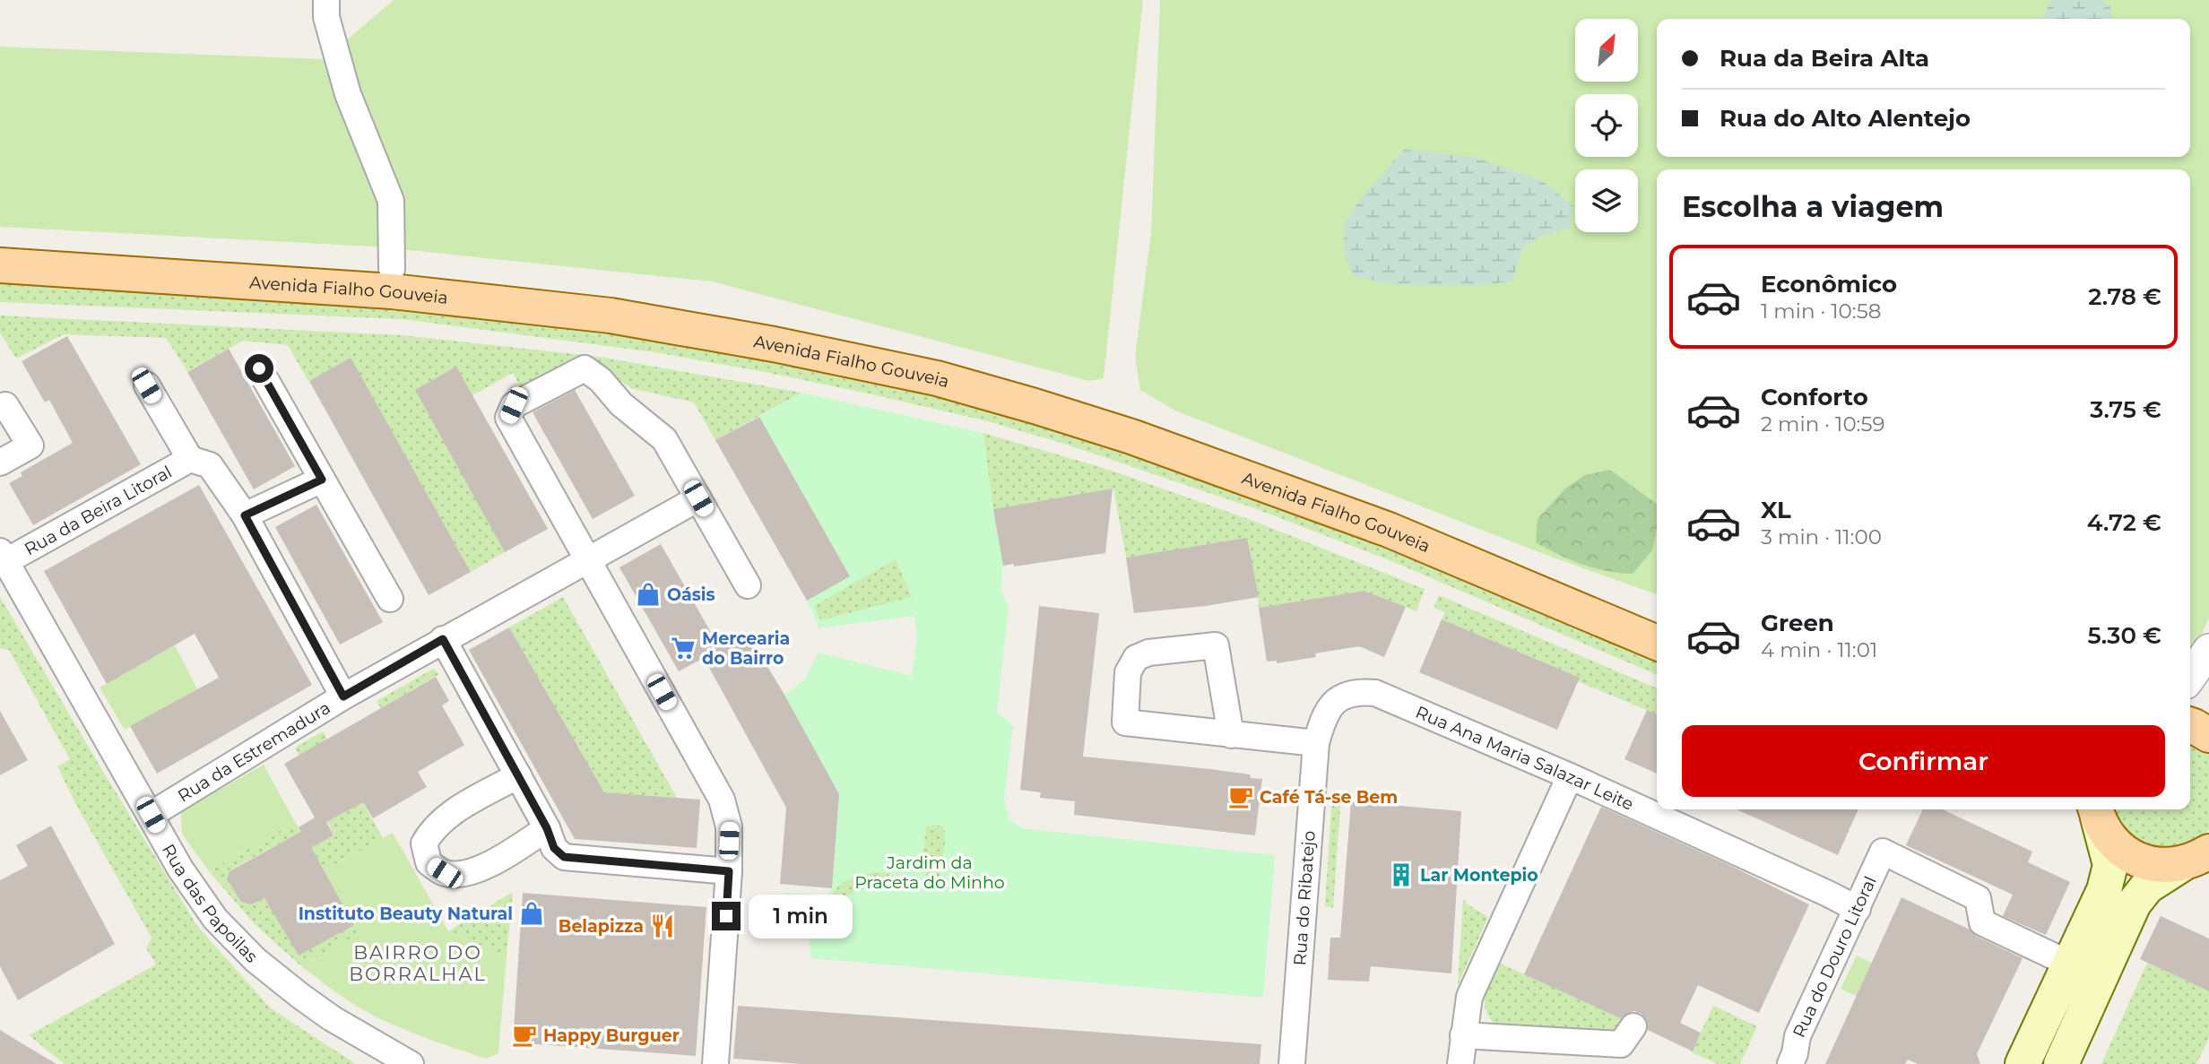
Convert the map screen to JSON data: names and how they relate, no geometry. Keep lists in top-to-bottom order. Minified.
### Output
{"streets":{"main road":["Avenida Fialho Gouveia"],"street":["Rua da Beira Litoral","Rua da Estremadura","Rua Ana Maria Salazar Leite","Rua do Ribatejo","Rua das Papoilas","Rua do Douro Litoral"]},"crossings":[["Rua da Beira Litoral","Rua das Papoilas"],["Rua da Estremadura","Rua das Papoilas"],["Rua Ana Maria Salazar Leite","Rua do Ribatejo"],["Rua Ana Maria Salazar Leite","Rua do Douro Litoral"]],"districts":["BAIRRO DO BORRALHAL"],"parks":["Jardim da Praceta do Minho"],"places":{"shop":["Oásis","Instituto Beauty Natural"],"supermarket":["Mercearia do Bairro"],"cafe":["Café Tá-se Bem","Happy Burguer"],"building":["Lar Montepio"],"restaurant":["Belapizza"]},"north":"top right","page":{"banner":["Rua da Beira Alta","Rua do Alto Alentejo"],"heading":"Escolha a viagem","list":[{"name":"Econômico","note":"1 min · 10:58","value":"2.78 €"},{"name":"Conforto","note":"2 min · 10:59","value":"3.75 €"},{"name":"XL","note":"3 min · 11:00","value":"4.72 €"},{"name":"Green","note":"4 min · 11:01","value":"5.30 €"}],"buttons":"Confirmar","bubble":"1 min"}}
